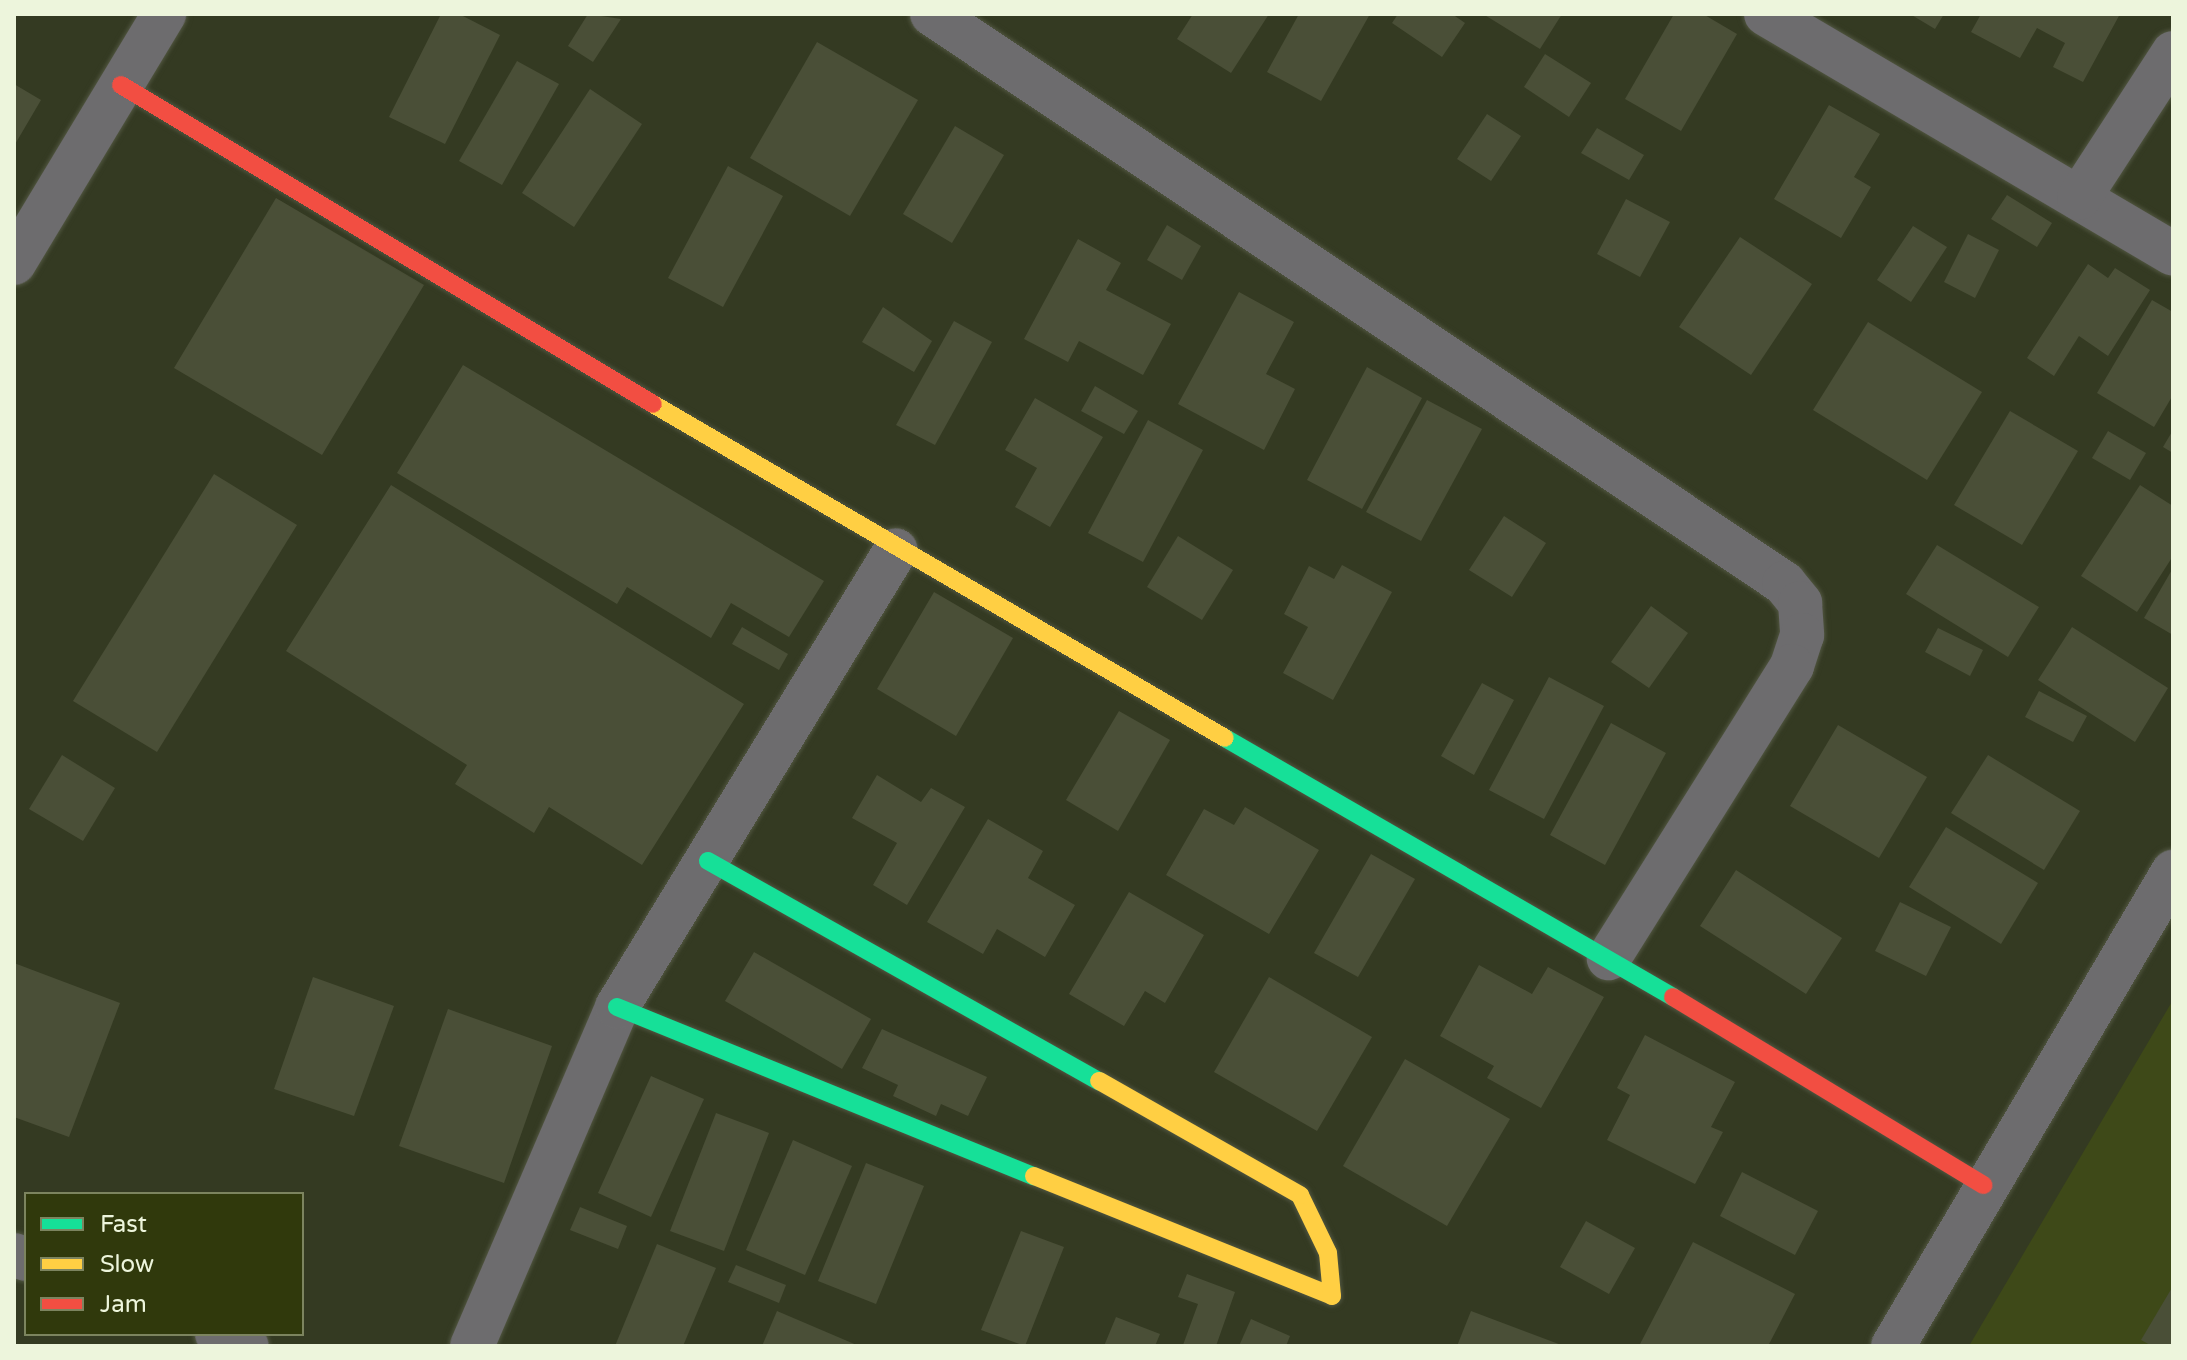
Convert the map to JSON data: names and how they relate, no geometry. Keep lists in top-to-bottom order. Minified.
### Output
{"legend":["Fast","Slow","Jam"]}
